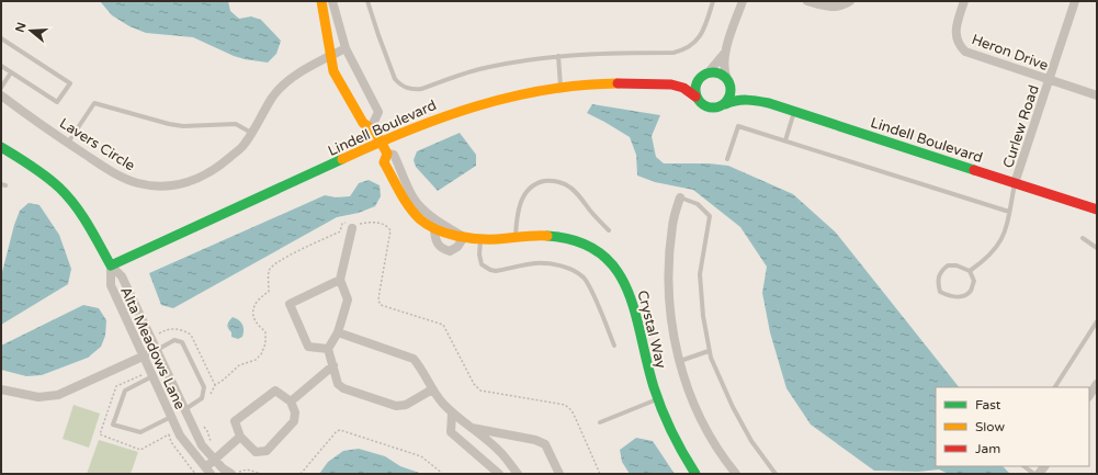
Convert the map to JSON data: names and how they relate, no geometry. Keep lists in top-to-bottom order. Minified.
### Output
{"streets":{"street":["Heron Drive","Curlew Road","Lindell Boulevard","Lavers Circle","Crystal Way","Alta Meadows Lane"]},"crossings":[["Heron Drive","Curlew Road"],["Curlew Road","Lindell Boulevard"],["Lindell Boulevard","Crystal Way"],["Lindell Boulevard","Alta Meadows Lane"],["Lavers Circle","Crystal Way"]],"legend":["Fast","Slow","Jam"],"north":"left"}
